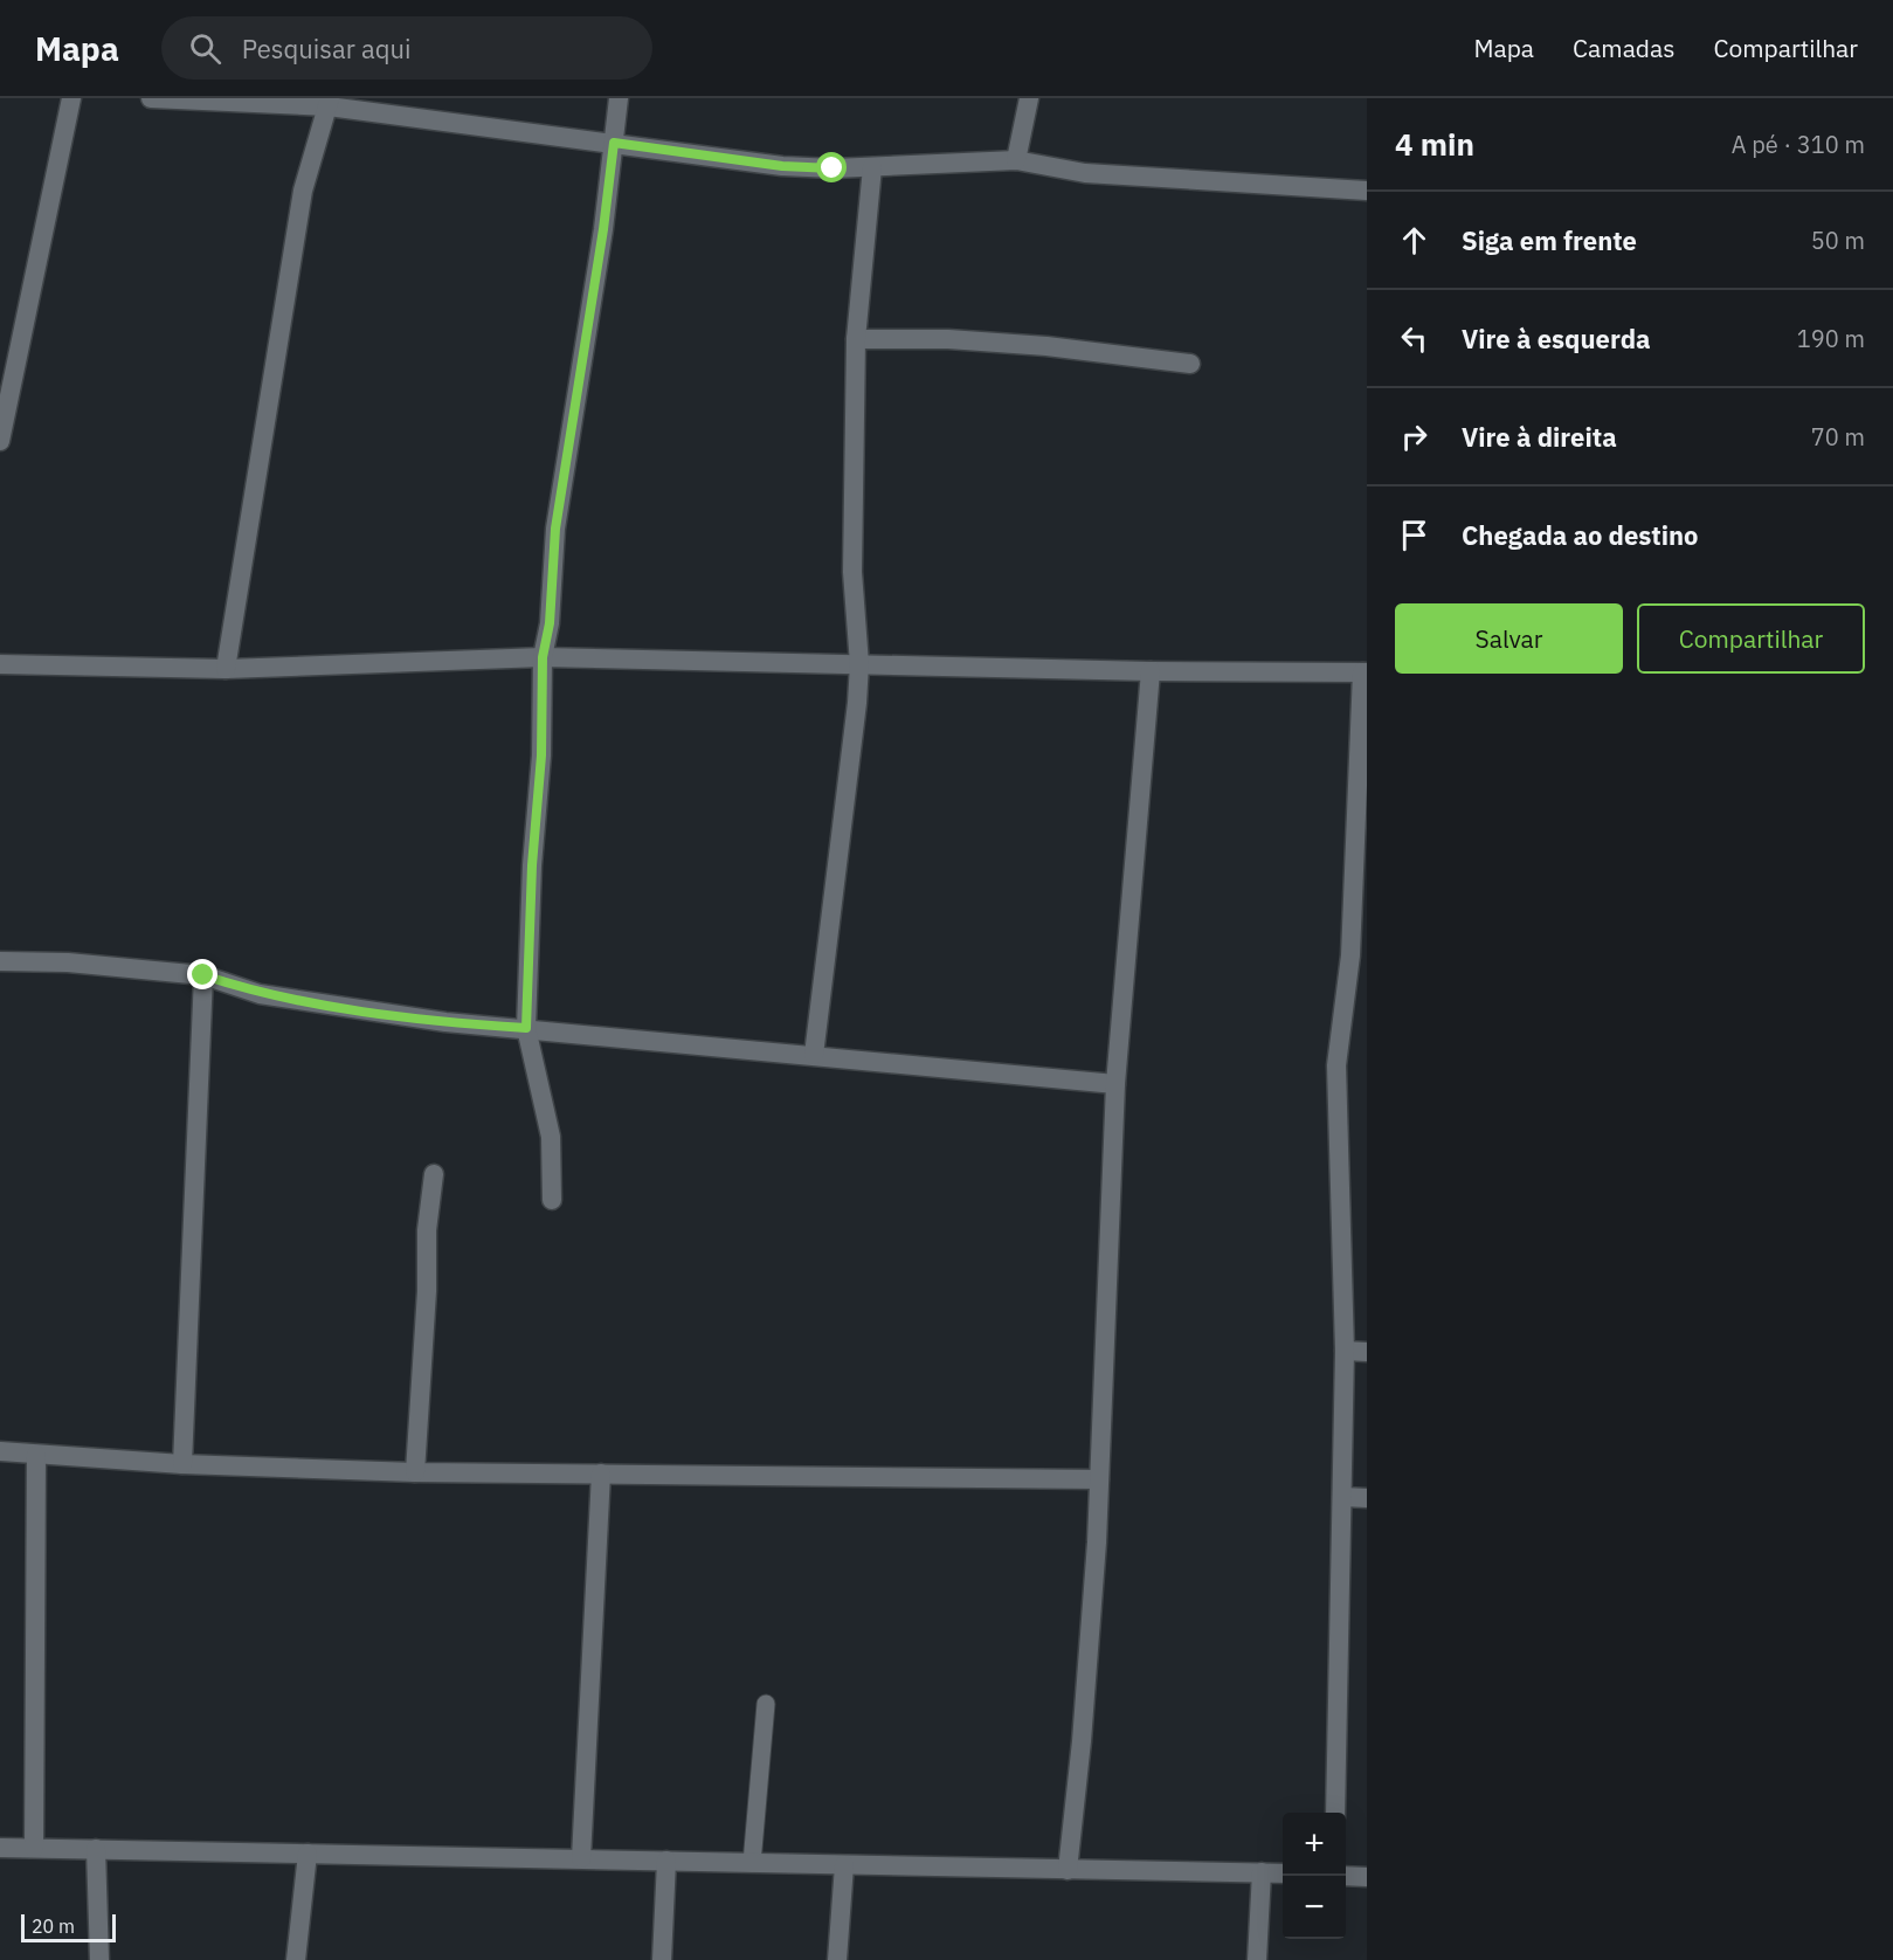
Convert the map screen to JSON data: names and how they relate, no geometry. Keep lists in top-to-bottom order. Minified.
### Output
{"scale_bar":"20 m","page":{"header":"Mapa","search":"Pesquisar aqui","nav":["Mapa","Camadas","Compartilhar"],"heading":["4 min","A pé · 310 m"],"list":[["Siga em frente","50 m"],["Vire à esquerda","190 m"],["Vire à direita","70 m"],"Chegada ao destino"],"buttons":["Salvar","Compartilhar"],"map_buttons":["+","−"],"scale":"20 m"}}
